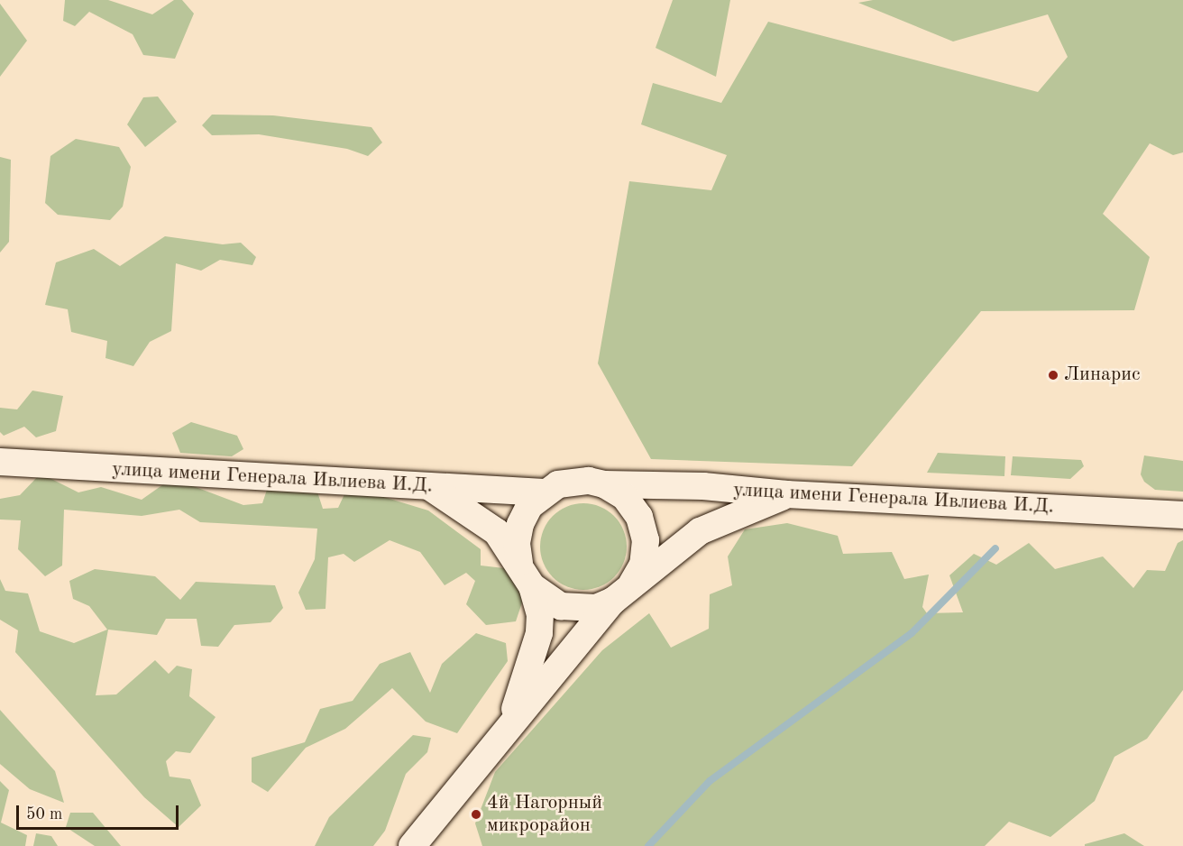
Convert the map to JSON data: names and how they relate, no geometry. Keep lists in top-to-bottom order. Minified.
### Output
{"streets":{"street":["улица имени Генерала Ивлиева И.Д."]},"places":["Линарис","4й Нагорный микрорайон"],"scale_bar":"50 m"}
